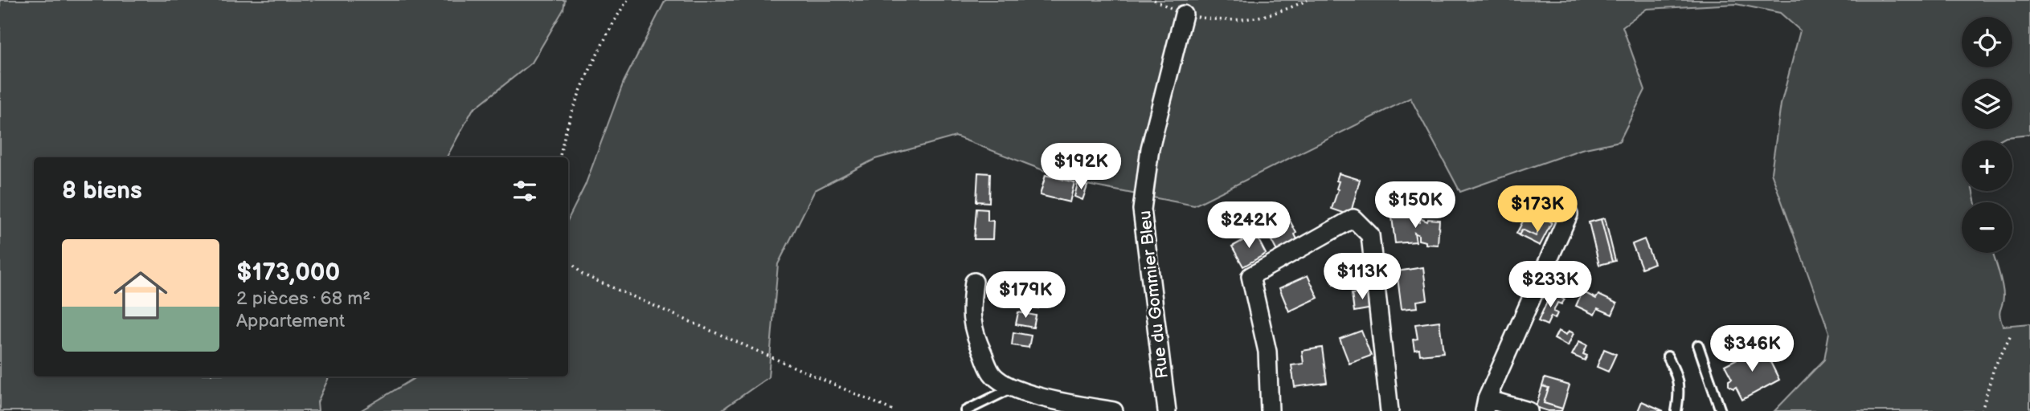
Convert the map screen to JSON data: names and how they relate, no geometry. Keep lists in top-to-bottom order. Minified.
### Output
{"streets":{"street":["Rue du Gommier Bleu"]},"page":{"map_buttons":["+","−"],"price":["$192K","$150K","$173K","$242K","$113K","$233K","$179K","$346K"],"heading":"8 biens","list":[{"name":"$173,000","note":"2 pièces · 68 m² · Appartement"}]}}
